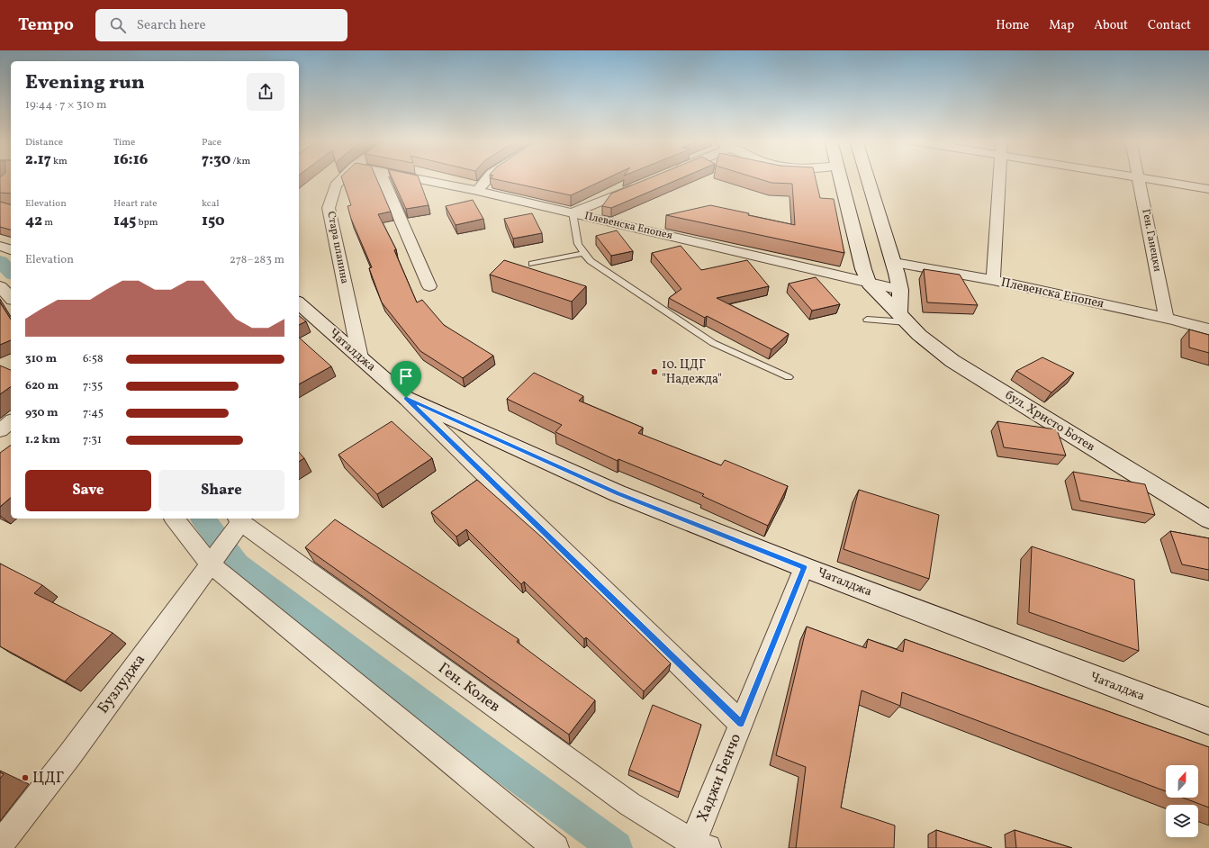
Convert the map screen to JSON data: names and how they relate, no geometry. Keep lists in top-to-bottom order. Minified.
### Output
{"streets":{"main road":["Чаталджа","бул. Христо Ботев"],"street":["Плевенска Епопея","Ген. Ганецки","Стара планина","Бузлуджа","Ген. Колев","Хаджи Бенчо"]},"crossings":[["Плевенска Епопея","Ген. Ганецки"],["Плевенска Епопея","бул. Христо Ботев"],["Стара планина","Чаталджа"],["Чаталджа","Хаджи Бенчо"],["Бузлуджа","Ген. Колев"],["Ген. Колев","Хаджи Бенчо"]],"places":["10. ЦДГ \"Надежда\"","ЦДГ"],"north":"top","page":{"header":"Tempo","search":"Search here","nav":["Home","Map","About","Contact"],"heading":["Evening run","19:44 · 7 × 310 m"],"stats":[["Distance","2.17 km"],["Time","16:16"],["Pace","7:30 /km"],["Elevation","42 m"],["Heart rate","145 bpm"],["kcal","150"]],"chart":["Elevation","278–283 m"],"list":[{"name":"310 m","note":"6:58"},{"name":"620 m","note":"7:35"},{"name":"930 m","note":"7:45"},{"name":"1.2 km","note":"7:31"}],"buttons":["Save","Share"]}}
